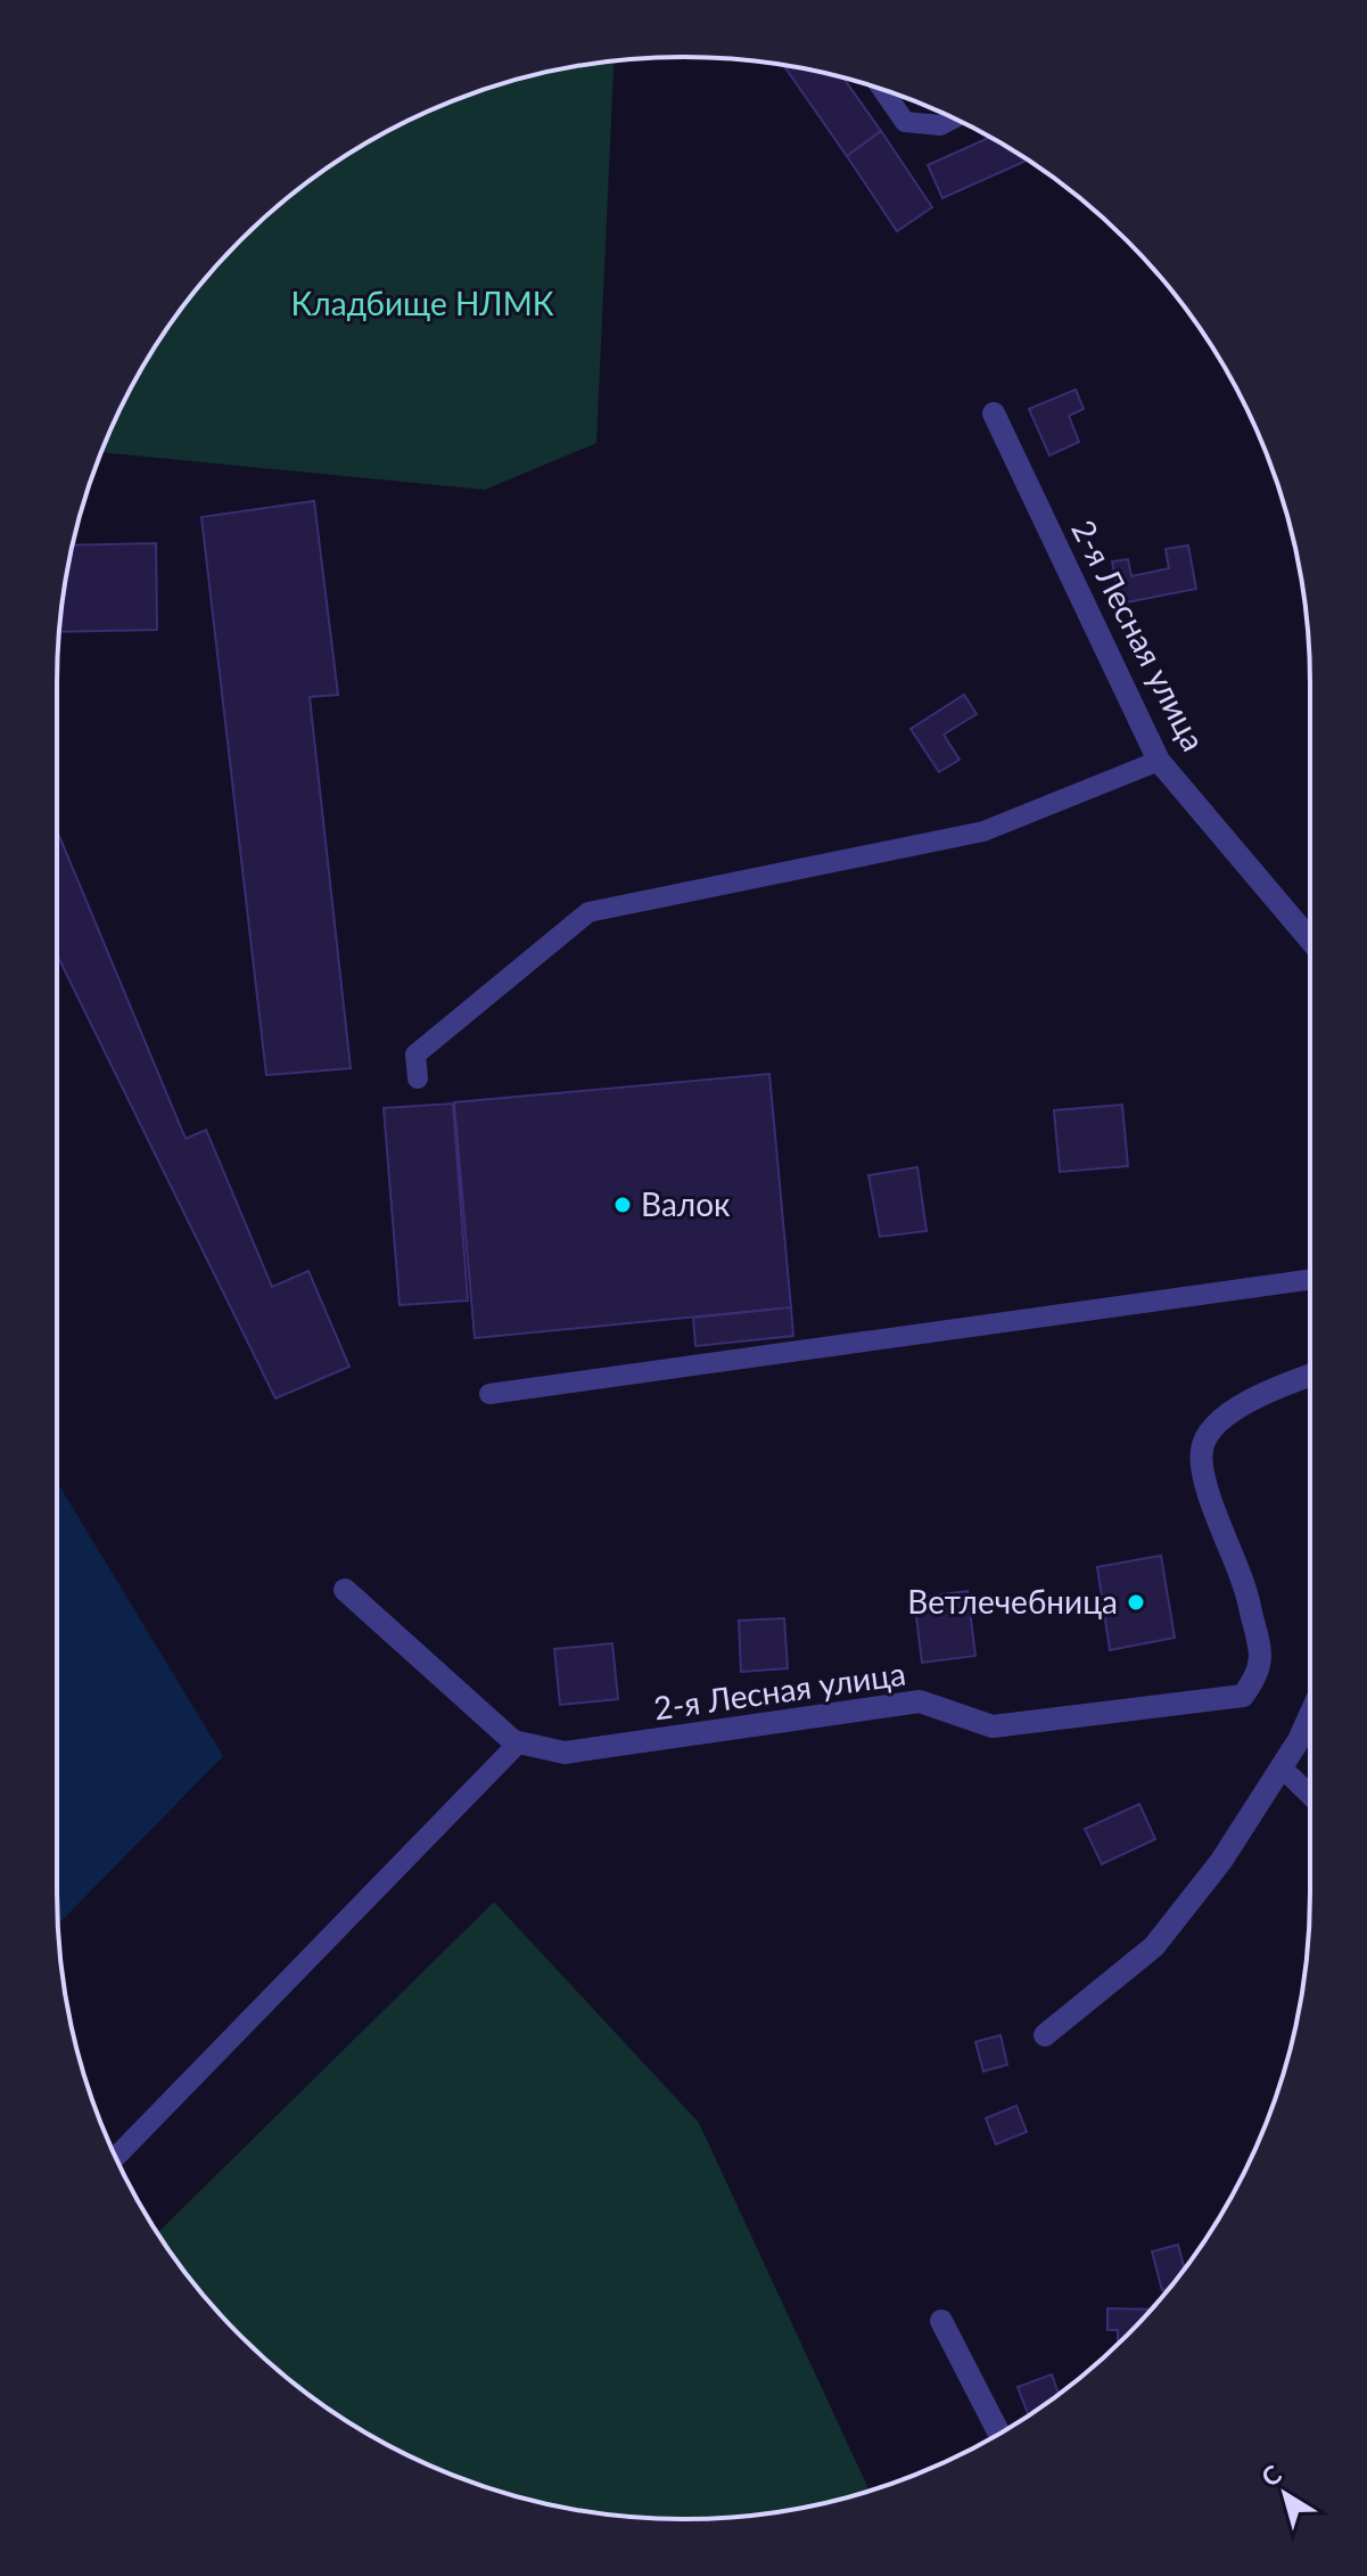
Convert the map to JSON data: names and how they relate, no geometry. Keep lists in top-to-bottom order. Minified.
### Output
{"streets":{"street":["2-я Лесная улица"]},"parks":["Кладбище НЛМК"],"places":["Валок","Ветлечебница"],"north":"top left"}
